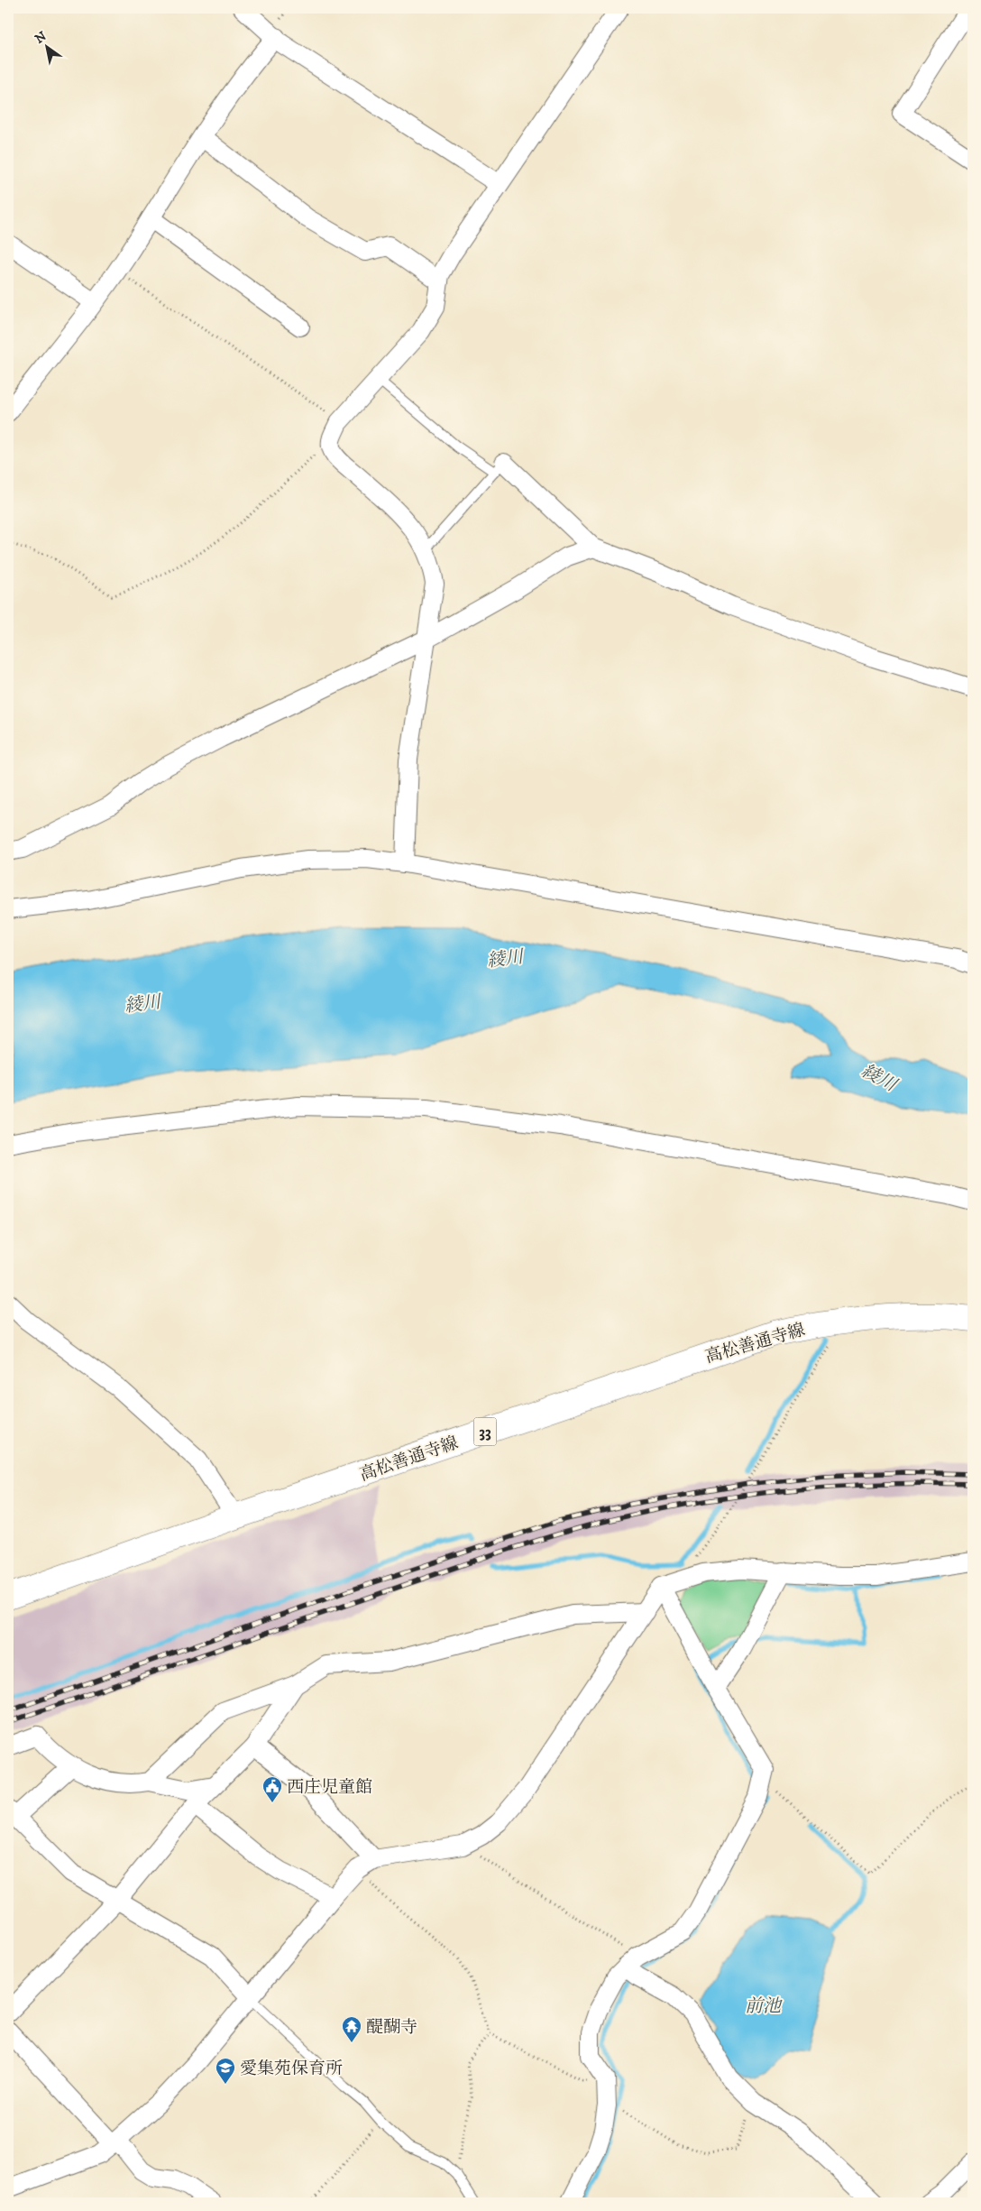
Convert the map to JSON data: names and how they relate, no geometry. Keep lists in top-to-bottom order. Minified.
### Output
{"streets":{"main road":["高松善通寺線","33"]},"water":["綾川","前池"],"places":{"public building":["西庄児童館"],"temple":["醍醐寺"],"school or university":["愛集苑保育所"]},"north":"top left"}
